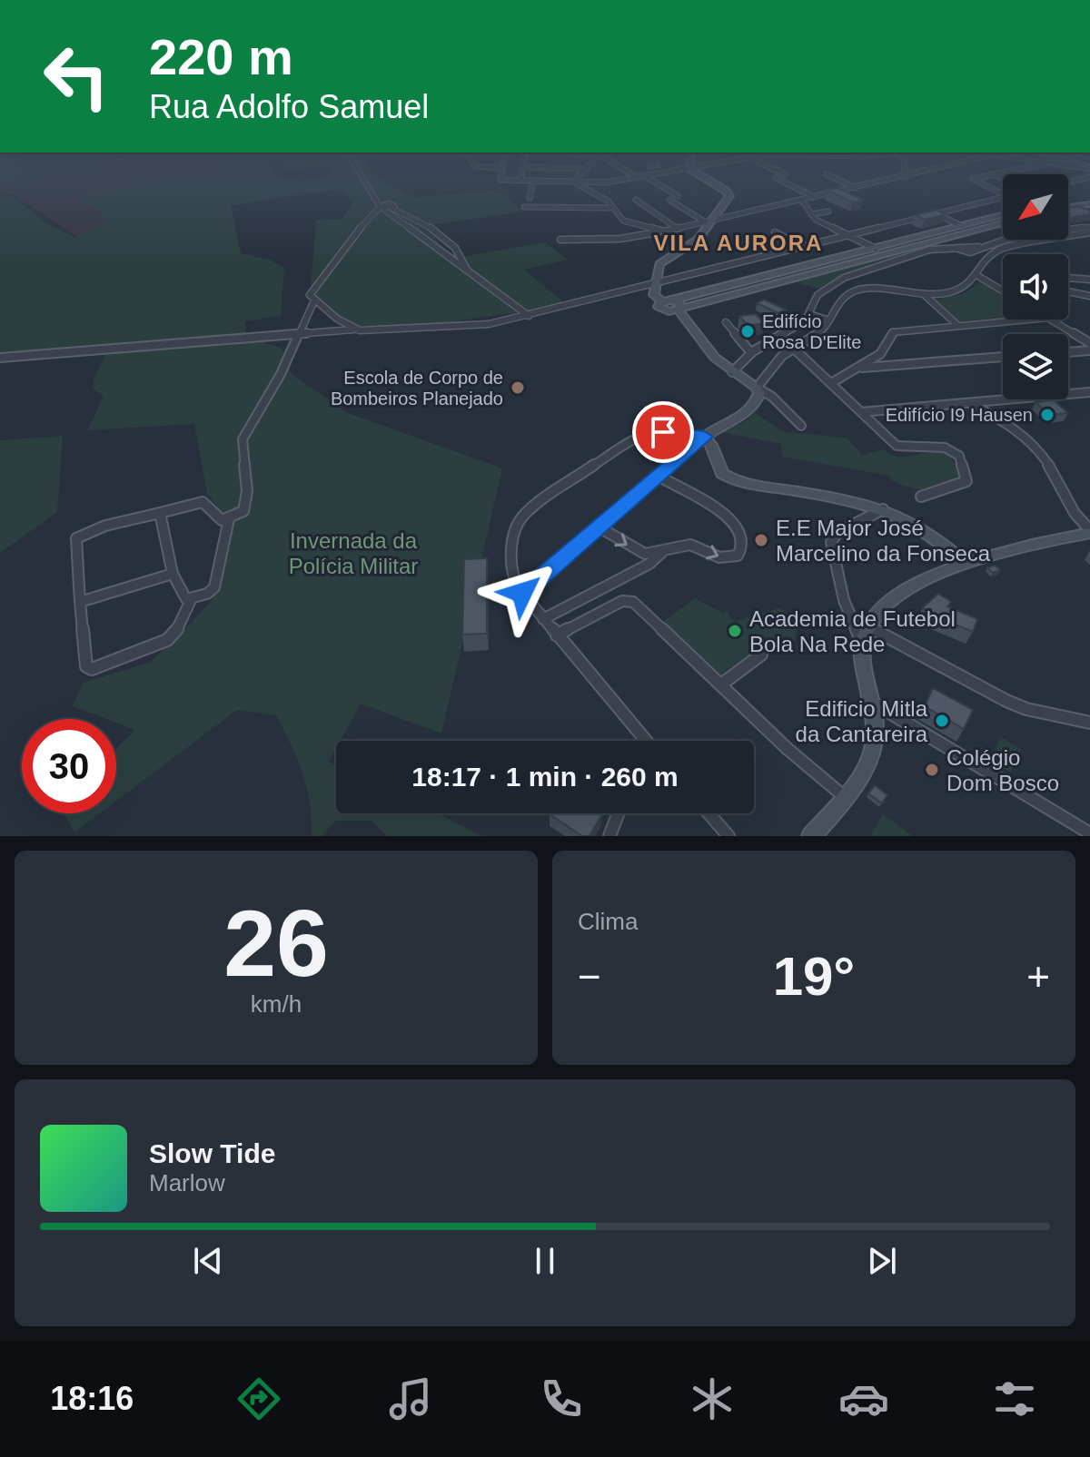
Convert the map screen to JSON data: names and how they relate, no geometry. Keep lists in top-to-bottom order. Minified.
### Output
{"districts":["VILA AURORA"],"parks":["Invernada da Polícia Militar"],"places":["Edifício Rosa D'Elite","Escola de Corpo de Bombeiros Planejado","Edifício I9 Hausen","E.E Major José Marcelino da Fonseca","Academia de Futebol Bola Na Rede","Edificio Mitla da Cantareira","Colégio Dom Bosco"],"north":"bottom left","page":{"turn":["220 m","Rua Adolfo Samuel"],"limit":"30","trip":"18:17 · 1 min · 260 m","tile":[["26","km/h"],"Clima"],"heat":["−","19°","+"],"song":["Slow Tide","Marlow"],"tabs":"18:16"}}
